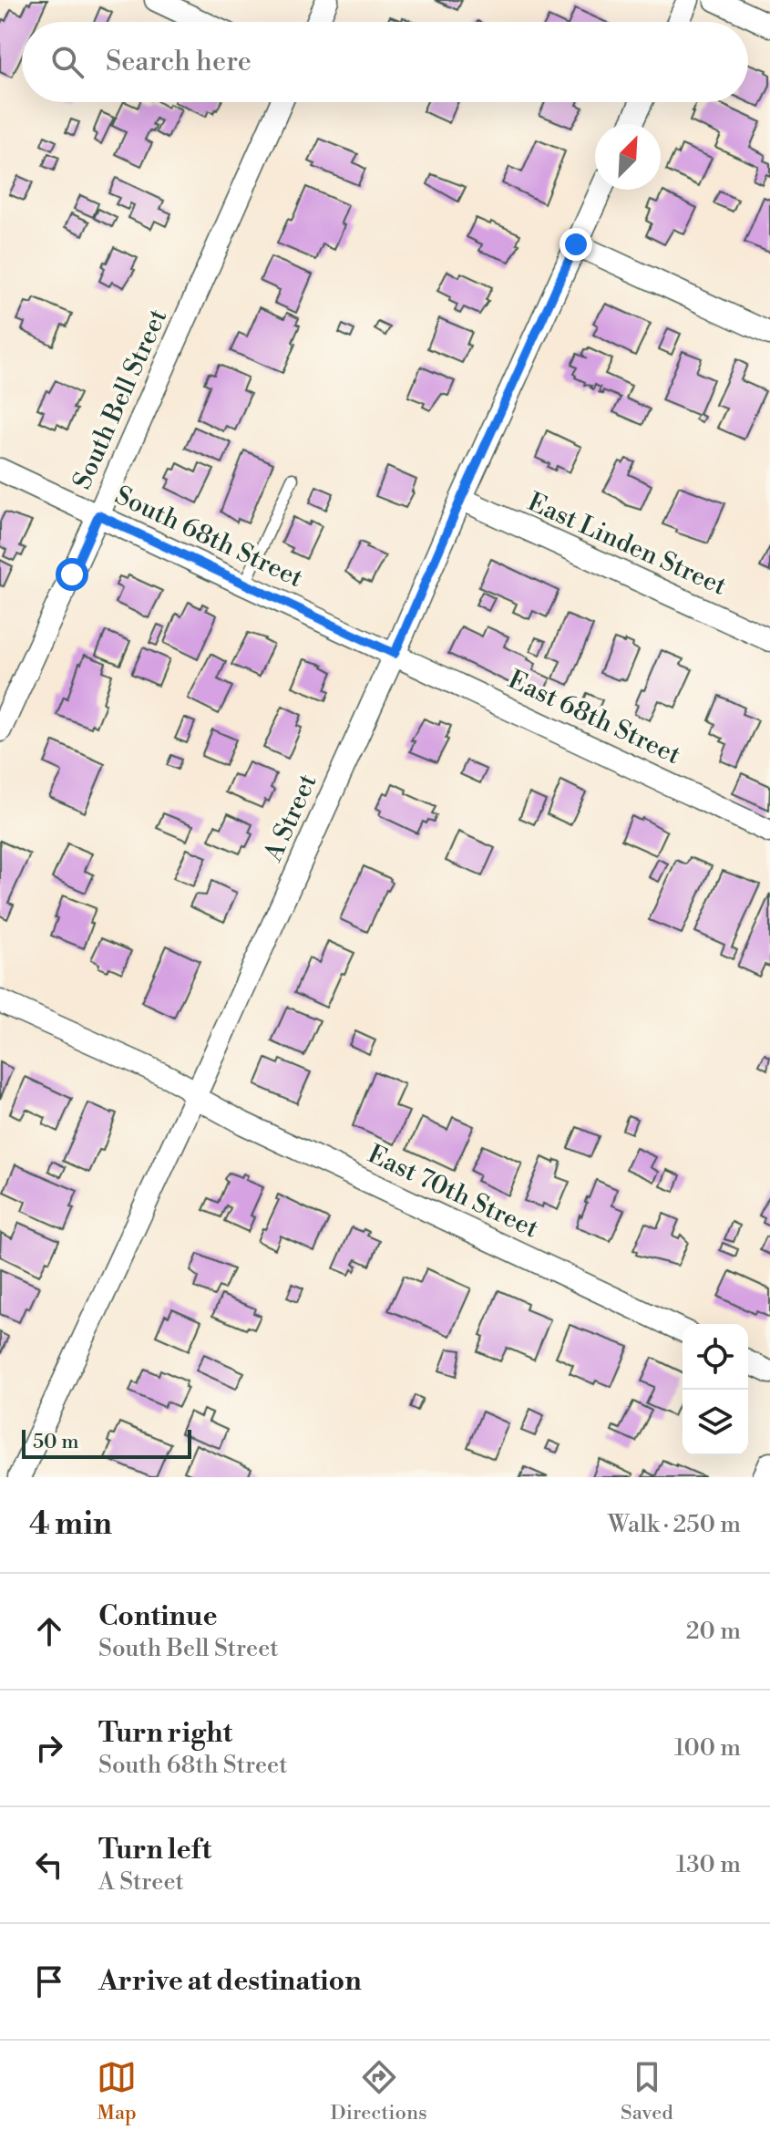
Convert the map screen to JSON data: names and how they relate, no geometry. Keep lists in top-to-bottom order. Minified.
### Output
{"streets":{"street":["South Bell Street","South 68th Street","East Linden Street","East 68th Street","A Street","East 70th Street"]},"crossings":[["South Bell Street","South 68th Street"],["South 68th Street","East 68th Street"],["South 68th Street","A Street"],["East Linden Street","A Street"],["East 68th Street","A Street"],["A Street","East 70th Street"]],"scale_bar":"50 m","north":"top right","page":{"search":"Search here","scale":"50 m","heading":["4 min","Walk · 250 m"],"list":[["Continue","South Bell Street","20 m"],["Turn right","South 68th Street","100 m"],["Turn left","A Street","130 m"],"Arrive at destination"],"nav":["Map","Directions","Saved"]}}
